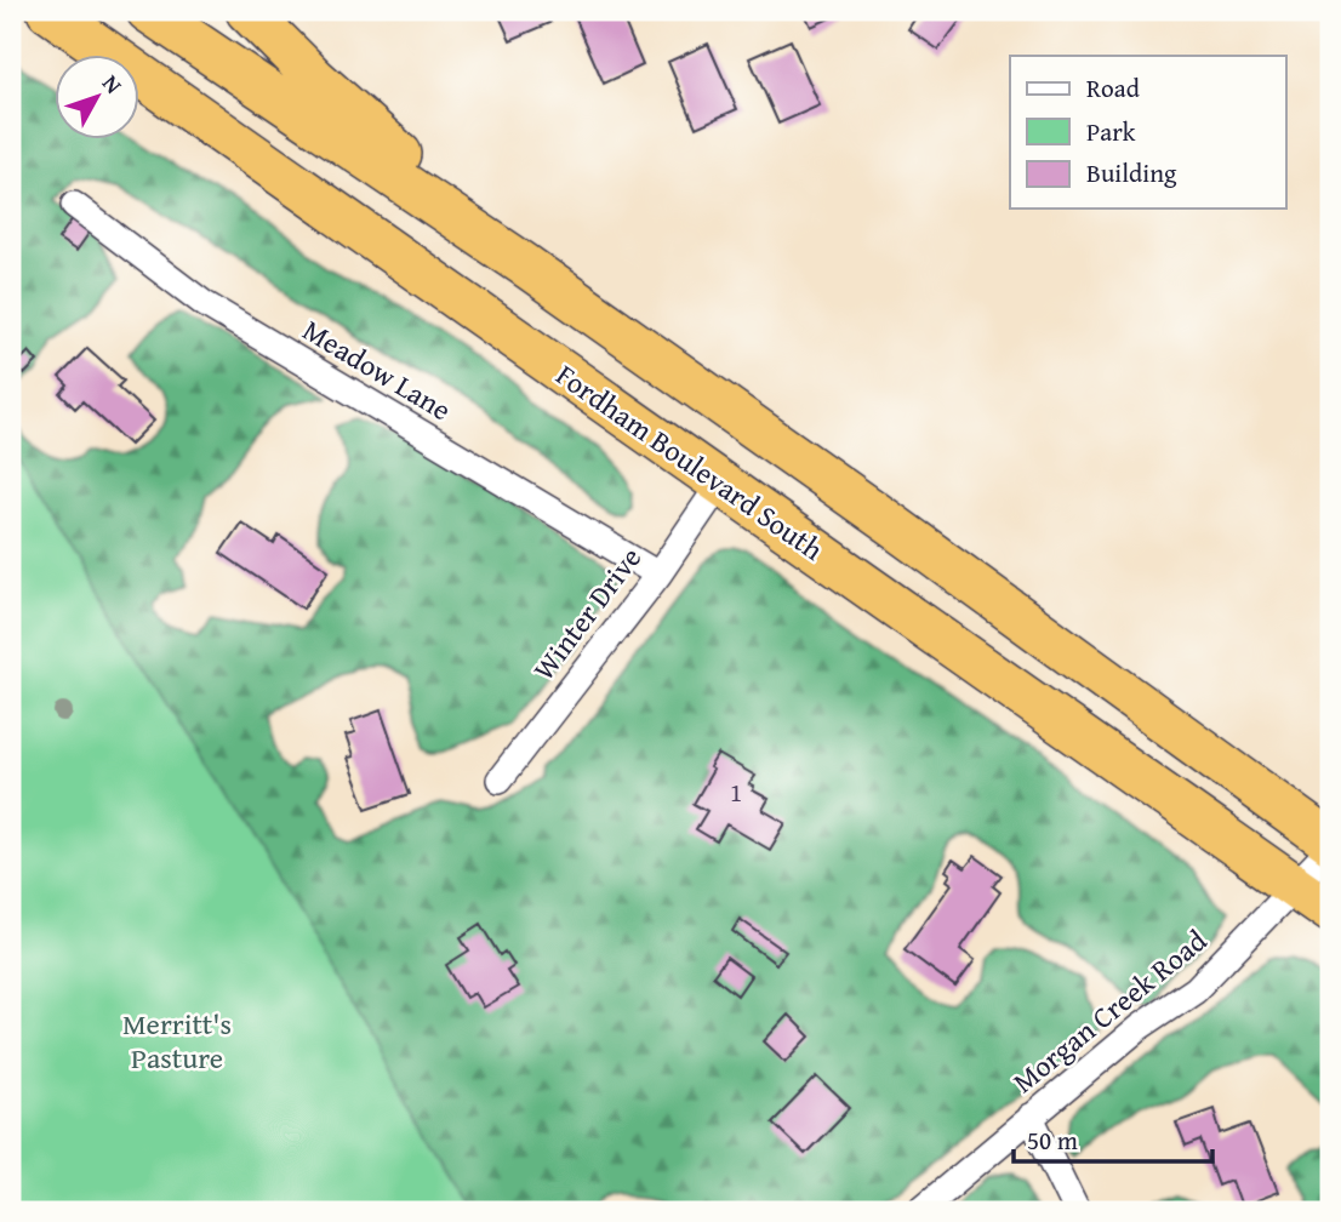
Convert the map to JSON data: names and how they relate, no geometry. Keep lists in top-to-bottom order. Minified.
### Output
{"streets":{"highway":["Fordham Boulevard South"],"street":["Meadow Lane","Winter Drive","Morgan Creek Road"]},"crossings":[["Meadow Lane","Winter Drive"],["Fordham Boulevard South","Winter Drive"],["Fordham Boulevard South","Morgan Creek Road"]],"parks":["Merritt's Pasture"],"house_numbers":["1"],"legend":["Road","Park","Building"],"scale_bar":"50 m","north":"top right"}
